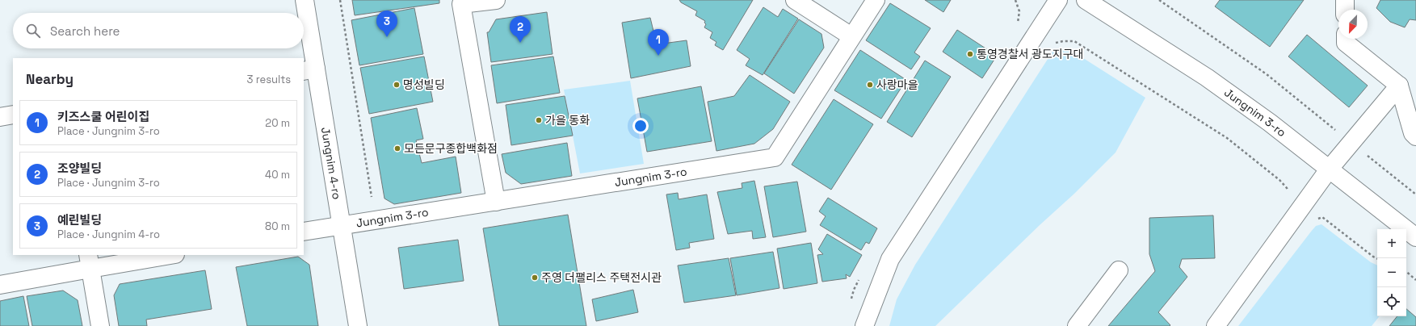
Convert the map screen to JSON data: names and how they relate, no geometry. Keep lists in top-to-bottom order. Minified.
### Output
{"streets":{"street":["Jungnim 3-ro","Jungnim 4-ro"]},"crossings":[["Jungnim 3-ro","Jungnim 4-ro"]],"places":["통영경찰서 광도지구대","명성빌딩","사랑마을","가을 동화","모든문구종합백화점","주영 더팰리스 주택전시관"],"north":"bottom left","page":{"pins":["3","2","1"],"search":"Search here","heading":["Nearby","3 results"],"list":[{"mark":"1","name":"키즈스쿨 어린이집","note":"Place · Jungnim 3-ro","value":"20 m"},{"mark":"2","name":"조양빌딩","note":"Place · Jungnim 3-ro","value":"40 m"},{"mark":"3","name":"예린빌딩","note":"Place · Jungnim 4-ro","value":"80 m"}],"map_buttons":["+","−"]}}
